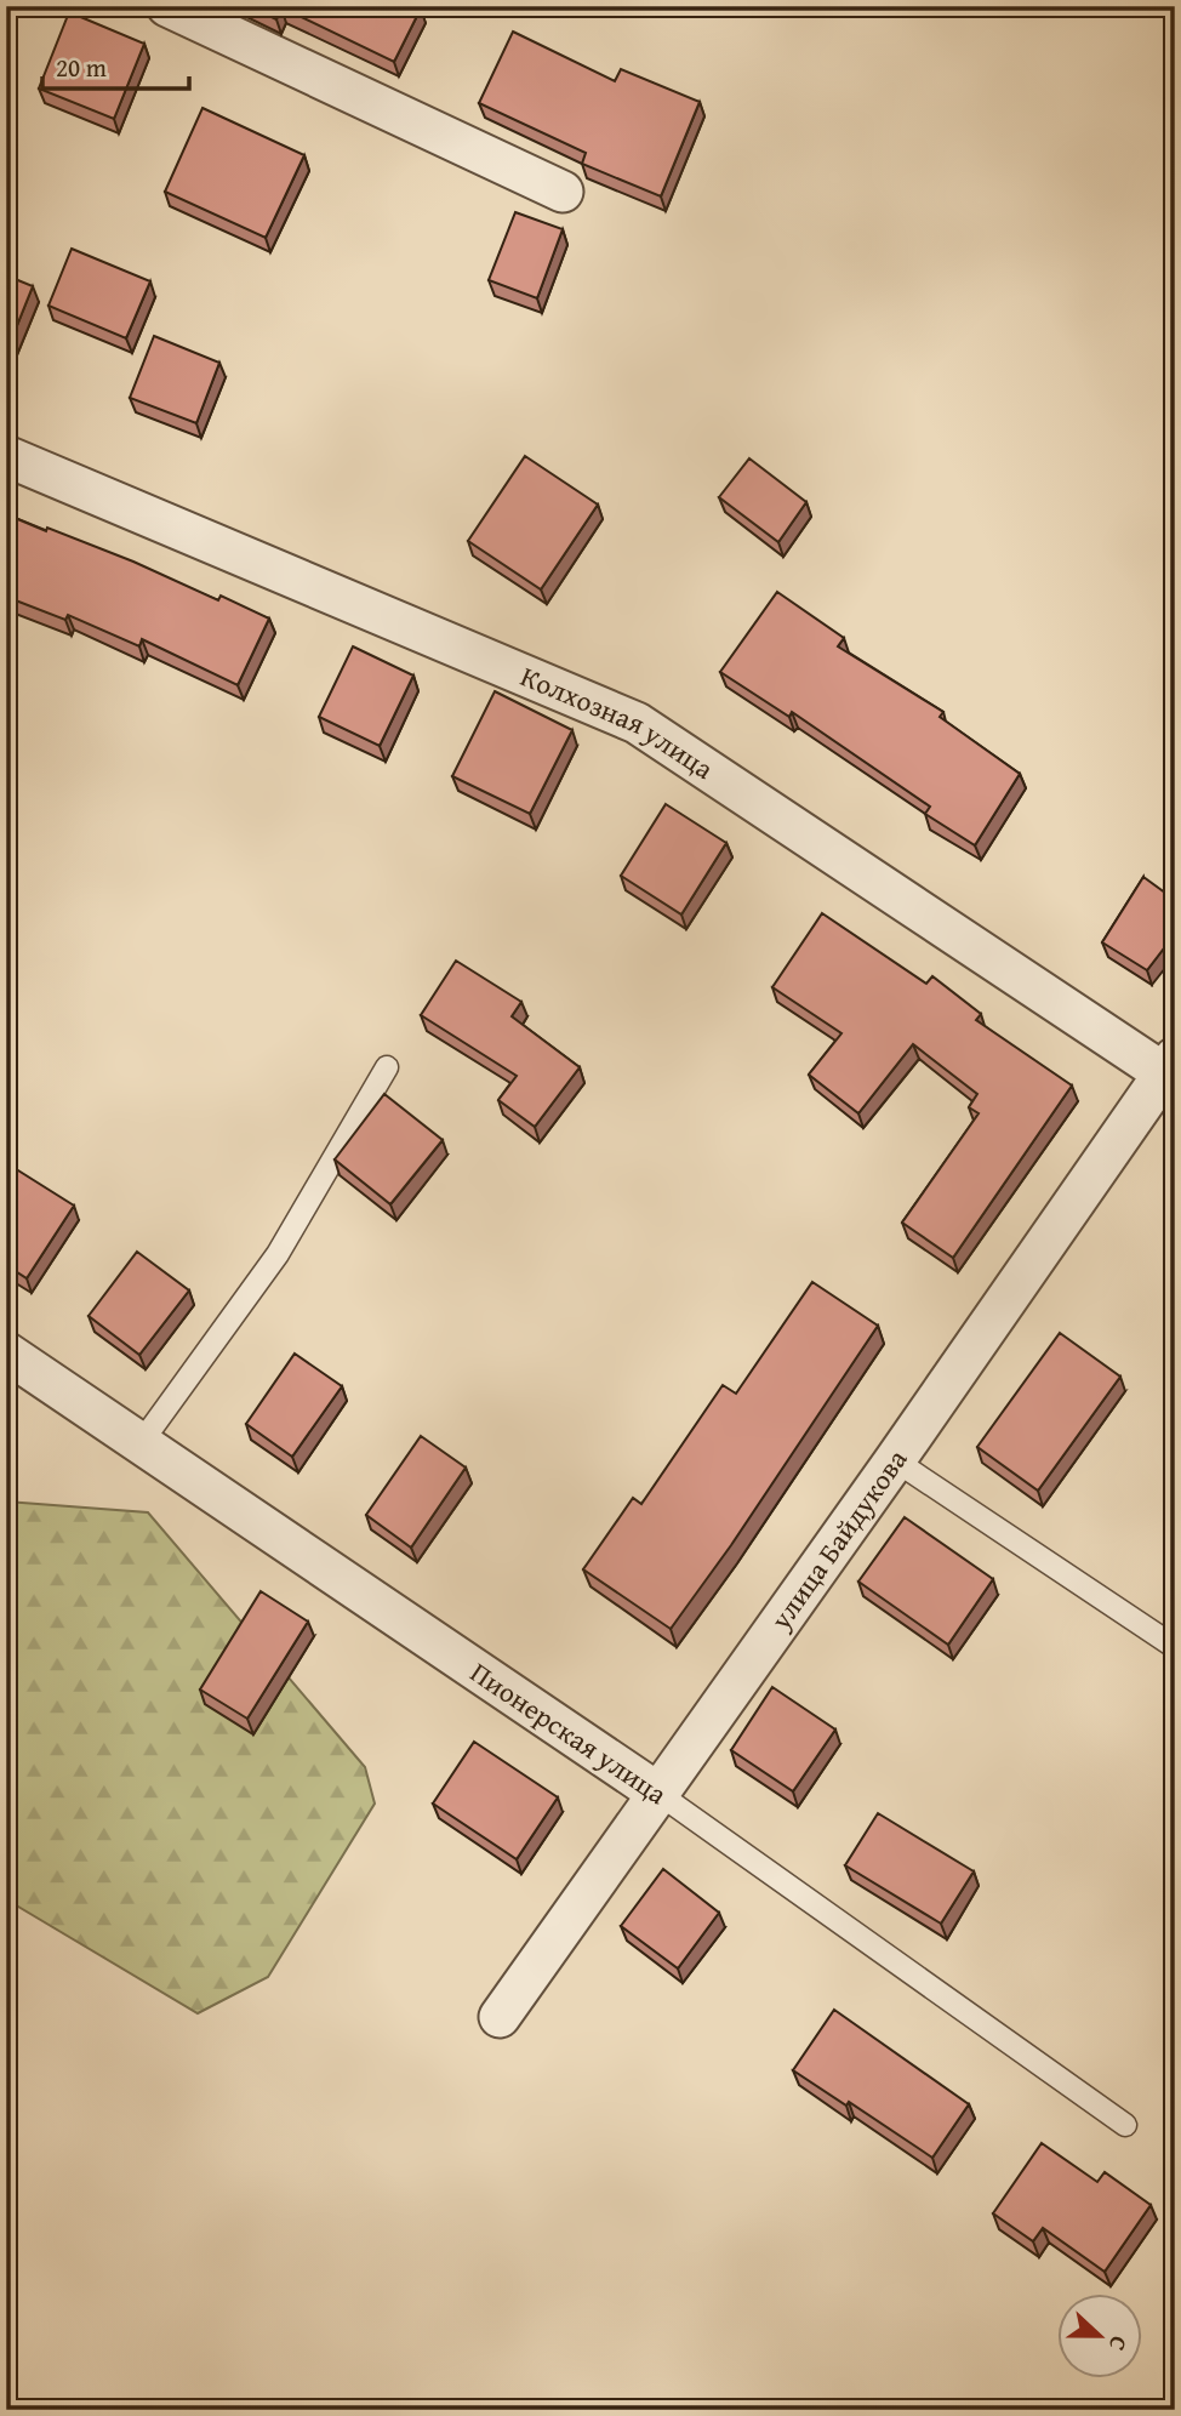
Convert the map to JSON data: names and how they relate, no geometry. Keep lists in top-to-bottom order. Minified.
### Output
{"streets":{"street":["Колхозная улица","улица Байдукова","Пионерская улица"]},"crossings":[["Колхозная улица","улица Байдукова"],["улица Байдукова","Пионерская улица"]],"scale_bar":"20 m","north":"right"}
